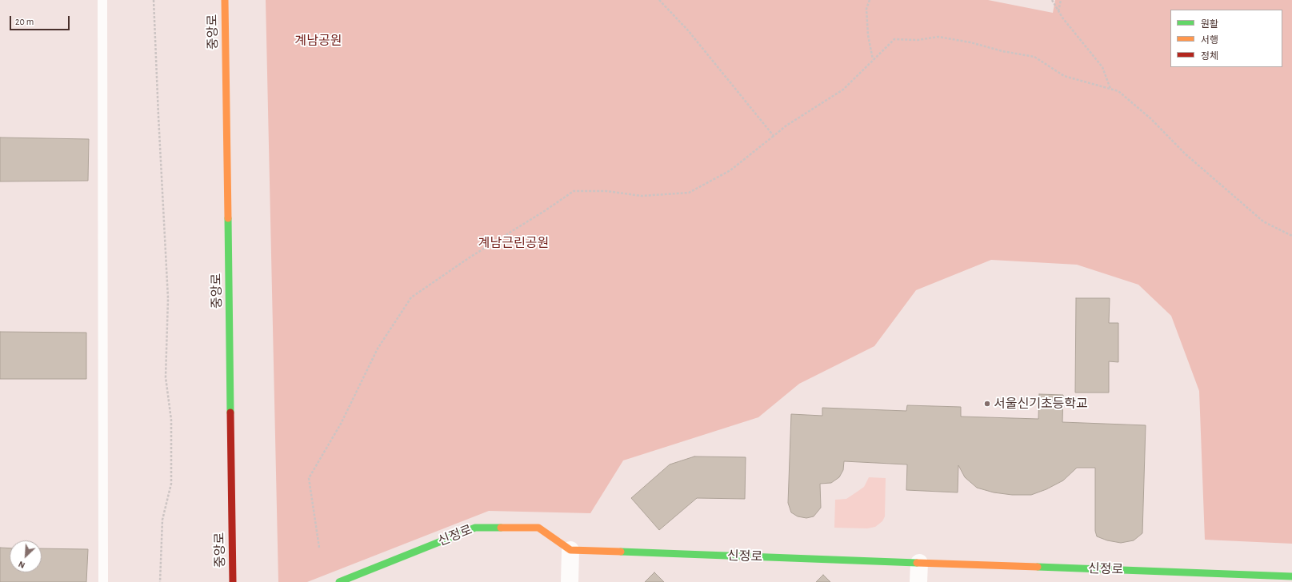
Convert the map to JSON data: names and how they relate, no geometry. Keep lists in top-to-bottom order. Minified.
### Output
{"streets":{"street":["중앙로","신정로"]},"parks":["계남공원","계남근린공원"],"places":["서울신기초등학교"],"legend":["원활","서행","정체"],"scale_bar":"20 m","north":"bottom left"}
